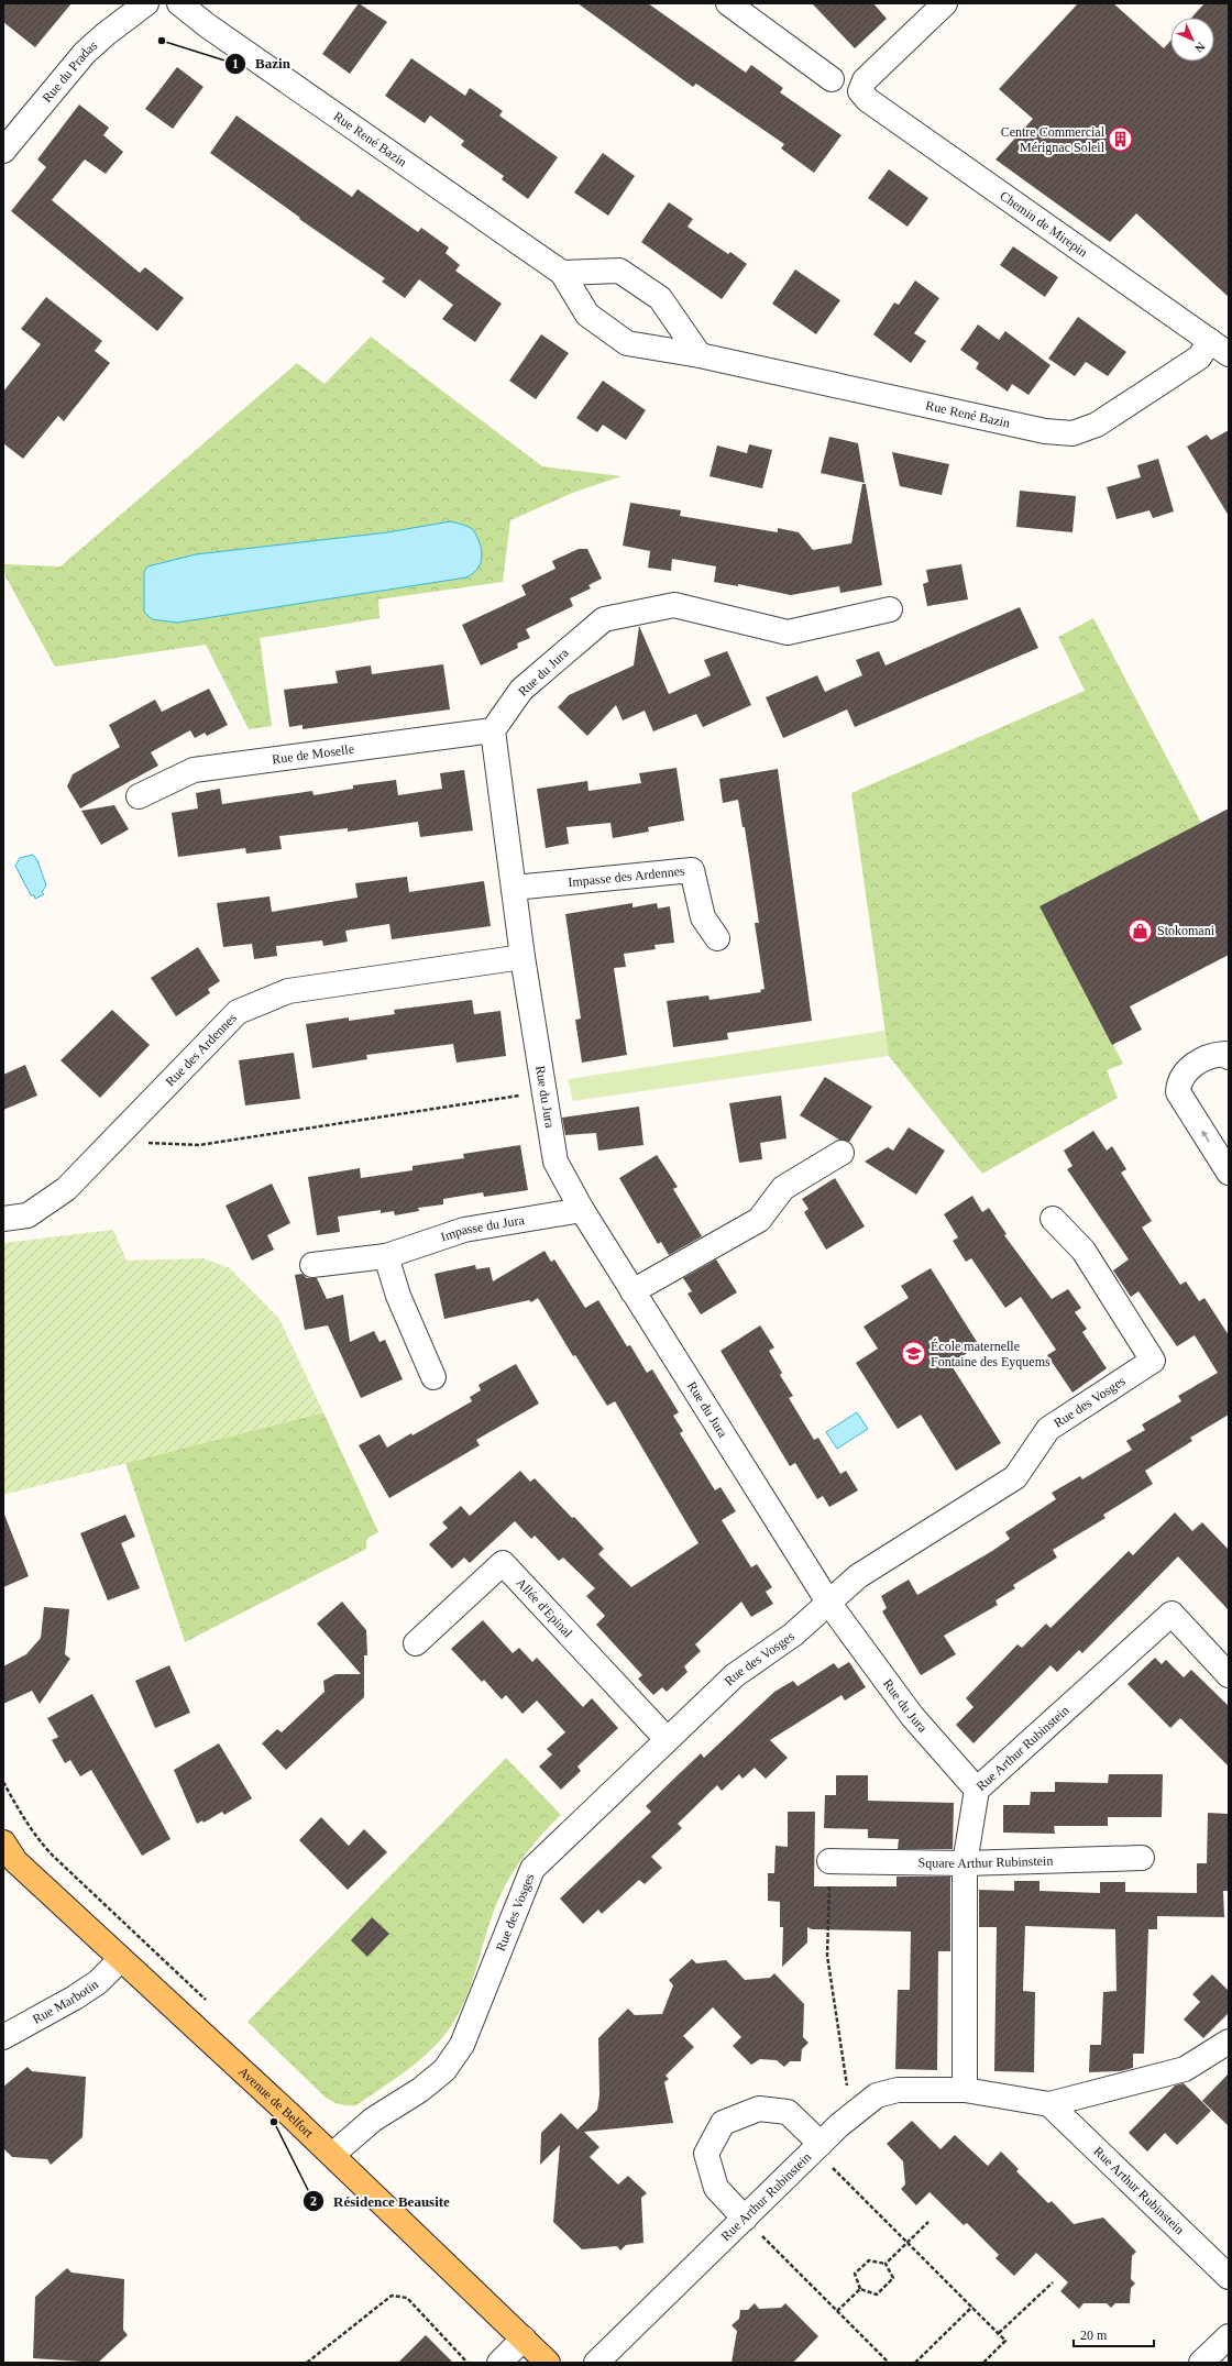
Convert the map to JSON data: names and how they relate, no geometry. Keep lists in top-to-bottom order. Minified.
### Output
{"streets":{"main road":["Avenue de Belfort"],"street":["Rue du Pradas","Rue René Bazin","Chemin de Mirepin","Rue du Jura","Rue de Moselle","Impasse des Ardennes","Rue des Ardennes","Impasse du Jura","Rue des Vosges","Allée d'Epinal","Rue Arthur Rubinstein","Square Arthur Rubinstein","Rue Marbotin"]},"crossings":[["Rue René Bazin","Chemin de Mirepin"],["Rue du Jura","Rue de Moselle"],["Rue du Jura","Impasse des Ardennes"],["Rue du Jura","Rue des Ardennes"],["Rue du Jura","Impasse du Jura"],["Rue du Jura","Rue des Vosges"],["Rue du Jura","Rue Arthur Rubinstein"],["Rue des Vosges","Allée d'Epinal"],["Rue des Vosges","Avenue de Belfort"],["Rue Arthur Rubinstein","Square Arthur Rubinstein"],["Rue Marbotin","Avenue de Belfort"]],"places":{"other":["Bazin","Résidence Beausite"],"building":["Centre Commercial Mérignac Soleil"],"shop":["Stokomani"],"school or university":["École maternelle Fontaine des Eyquems"]},"scale_bar":"20 m","north":"bottom right"}
